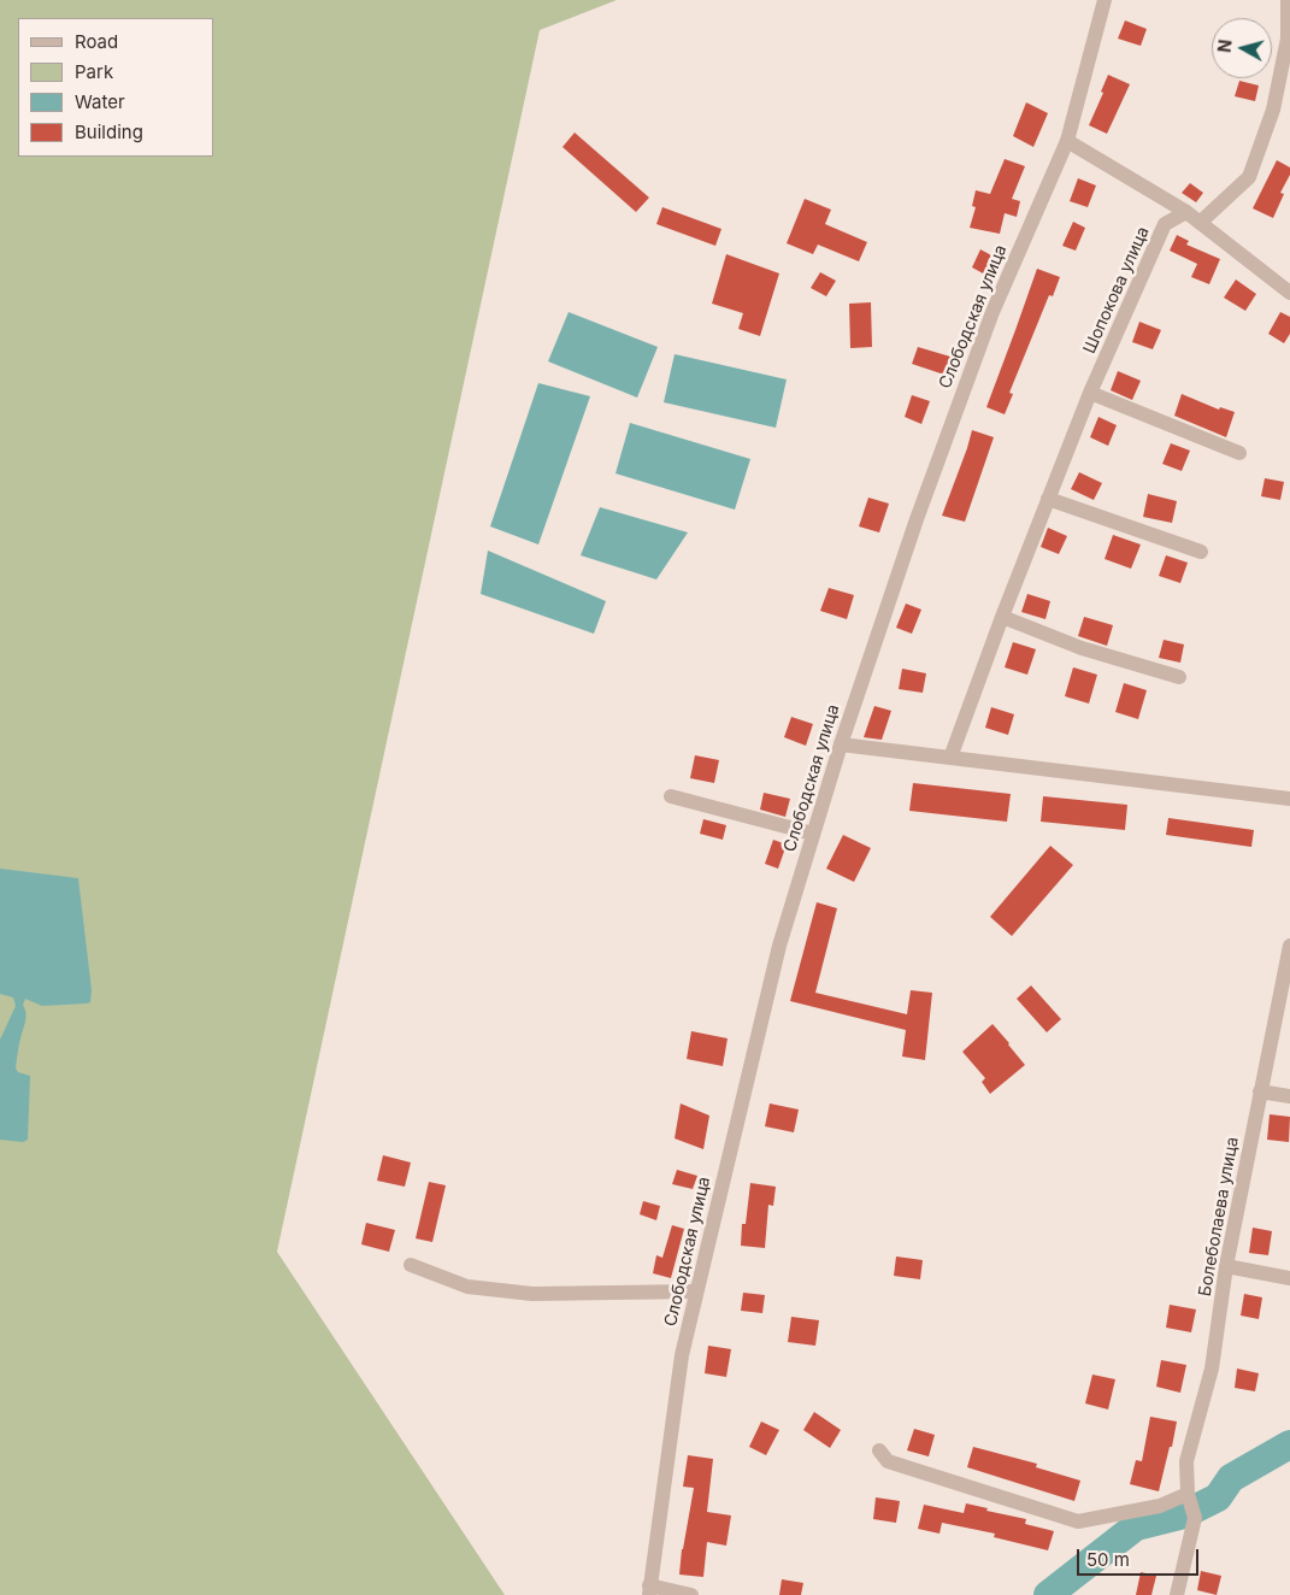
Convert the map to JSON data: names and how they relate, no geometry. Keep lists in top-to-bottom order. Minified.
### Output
{"streets":{"street":["Шопокова улица","Слободская улица","Болеболаева улица"]},"legend":["Road","Park","Water","Building"],"scale_bar":"50 m","north":"left"}
